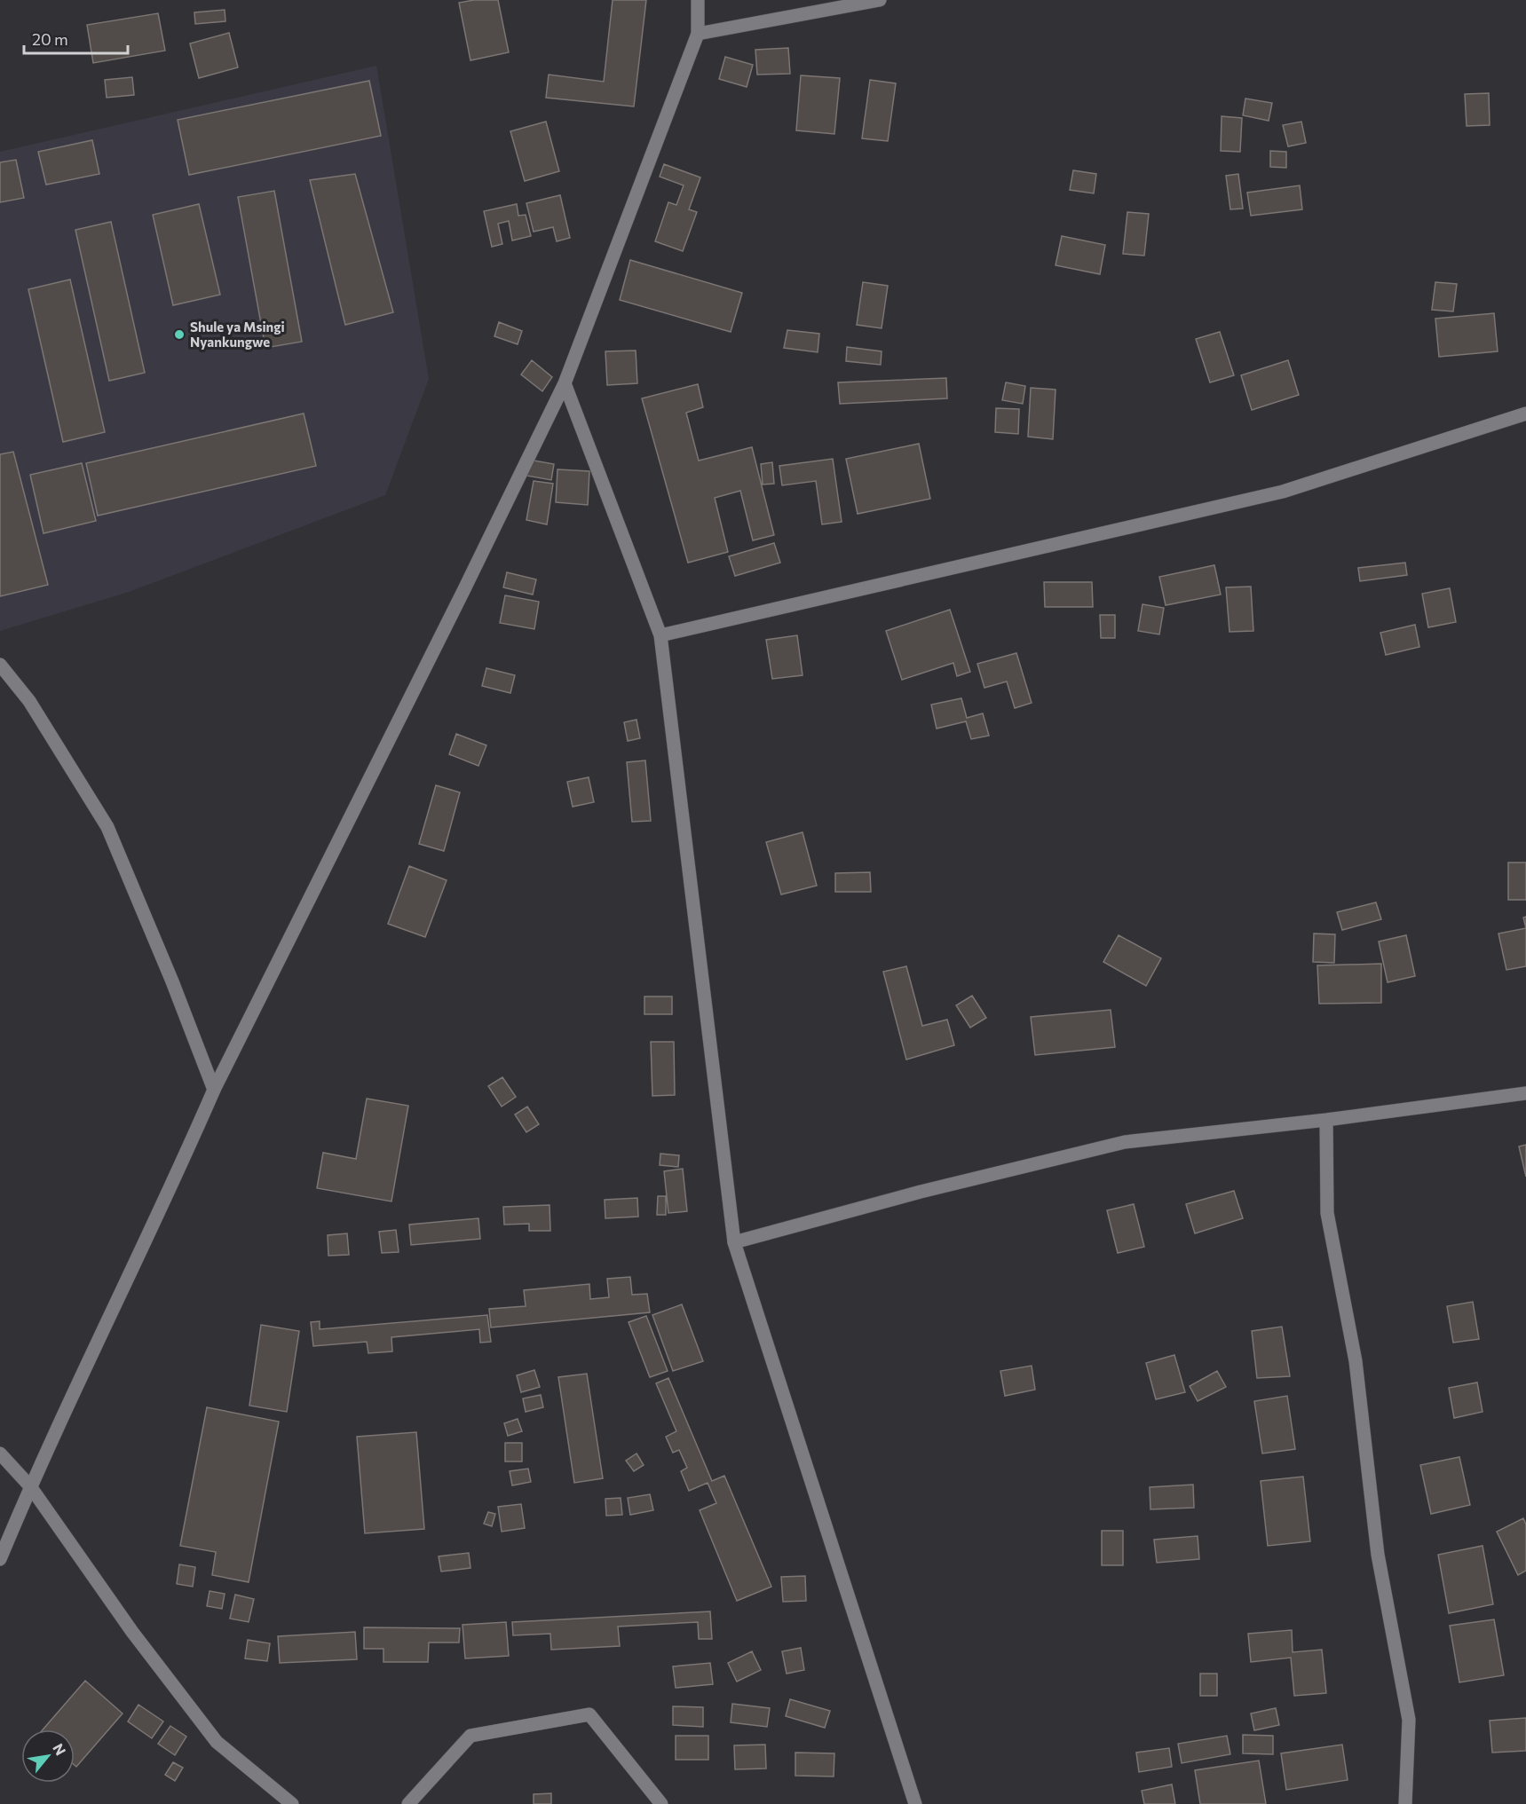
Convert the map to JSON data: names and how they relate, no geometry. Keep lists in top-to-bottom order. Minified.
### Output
{"places":["Shule ya Msingi Nyankungwe"],"scale_bar":"20 m","north":"top right"}
